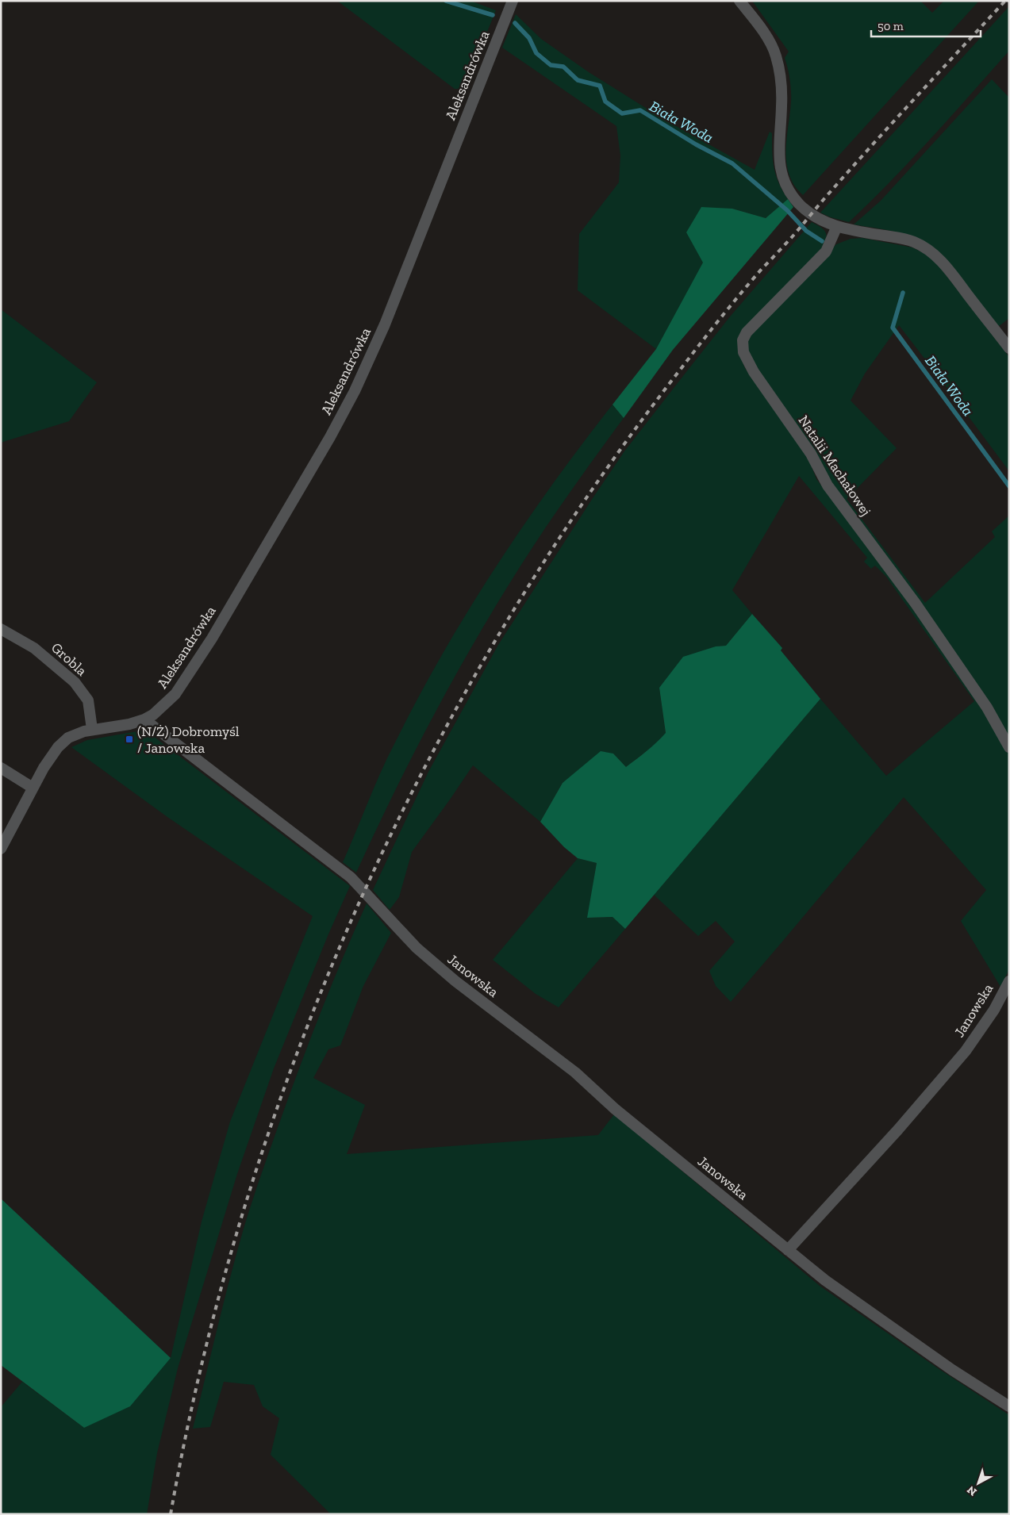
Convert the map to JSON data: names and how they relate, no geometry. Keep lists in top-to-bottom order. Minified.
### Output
{"streets":{"street":["Aleksandrówka","Natalii Machałowej","Grobla","Janowska"]},"crossings":[["Aleksandrówka","Grobla"],["Aleksandrówka","Janowska"]],"water":["Biała Woda"],"places":{"transit":["(N/Ż) Dobromyśl / Janowska"]},"scale_bar":"50 m","north":"bottom left"}
